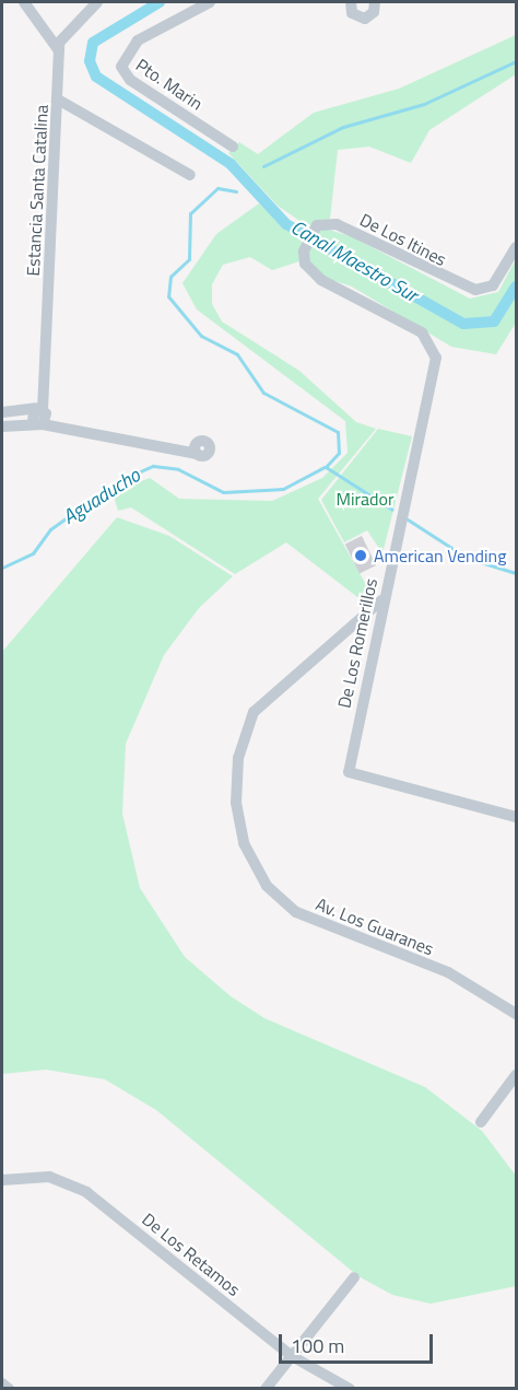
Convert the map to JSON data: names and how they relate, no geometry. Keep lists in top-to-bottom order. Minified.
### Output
{"streets":{"street":["Pto. Marin","Estancia Santa Catalina","De Los Itines","De Los Romerillos","Av. Los Guaranes","De Los Retamos"]},"crossings":[["De Los Itines","De Los Romerillos"],["De Los Romerillos","Av. Los Guaranes"]],"water":["Canal Maestro Sur","Aguaducho"],"parks":["Mirador"],"places":["American Vending"],"scale_bar":"100 m"}
